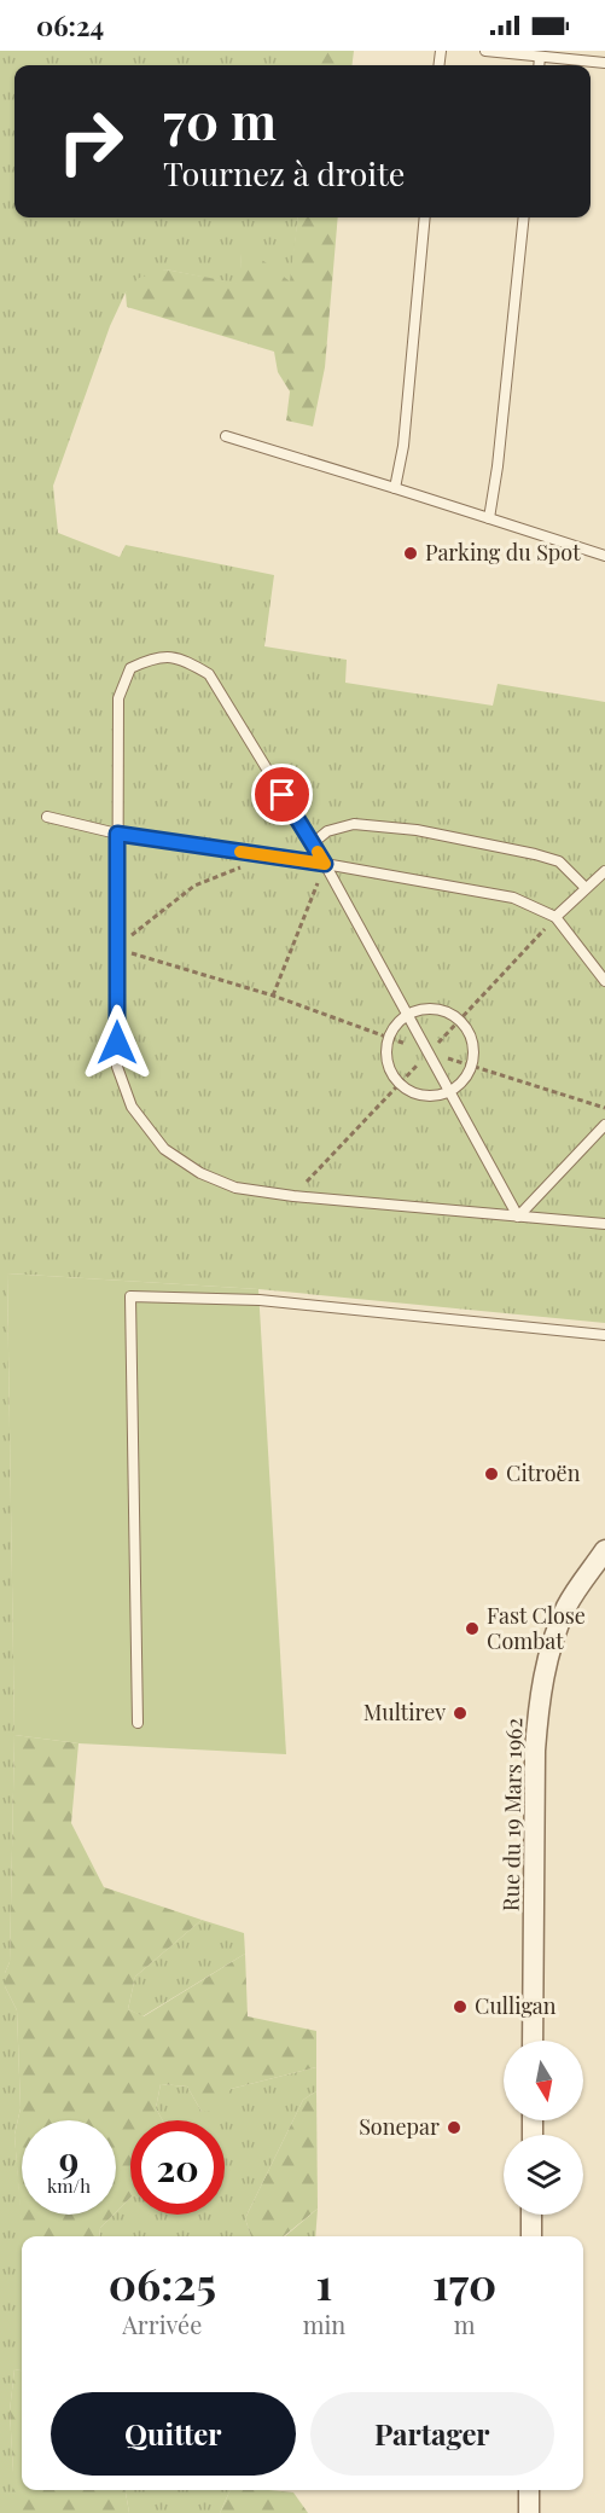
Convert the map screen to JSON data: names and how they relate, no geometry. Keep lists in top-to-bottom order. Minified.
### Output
{"streets":{"street":["Rue du 19 Mars 1962"]},"places":["Parking du Spot","Citroën","Fast Close Combat","Multirev","Culligan","Sonepar"],"north":"bottom","page":{"status":"06:24","turn":["70 m","Tournez à droite"],"speed":"9 km/h","limit":"20","eta":["06:25","Arrivée","1","min","170","m"],"buttons":["Quitter","Partager"]}}
